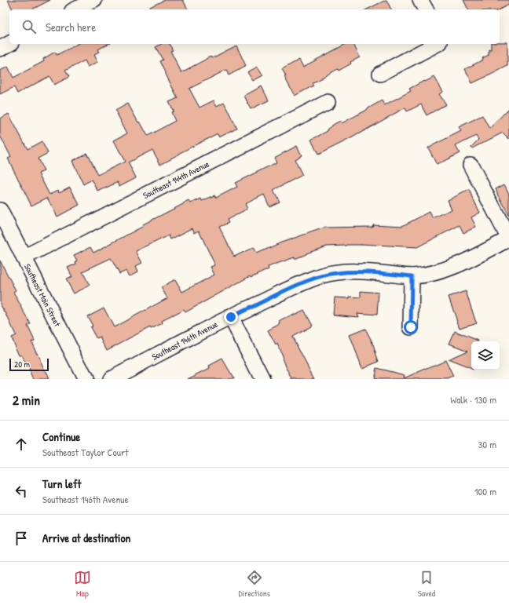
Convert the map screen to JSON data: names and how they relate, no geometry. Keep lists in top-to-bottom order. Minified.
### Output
{"streets":{"street":["Southeast 144th Avenue","Southeast Main Street","Southeast 146th Avenue"]},"crossings":[["Southeast 144th Avenue","Southeast Main Street"]],"scale_bar":"20 m","page":{"search":"Search here","scale":"20 m","heading":["2 min","Walk · 130 m"],"list":[["Continue","Southeast Taylor Court","30 m"],["Turn left","Southeast 146th Avenue","100 m"],"Arrive at destination"],"nav":["Map","Directions","Saved"]}}
